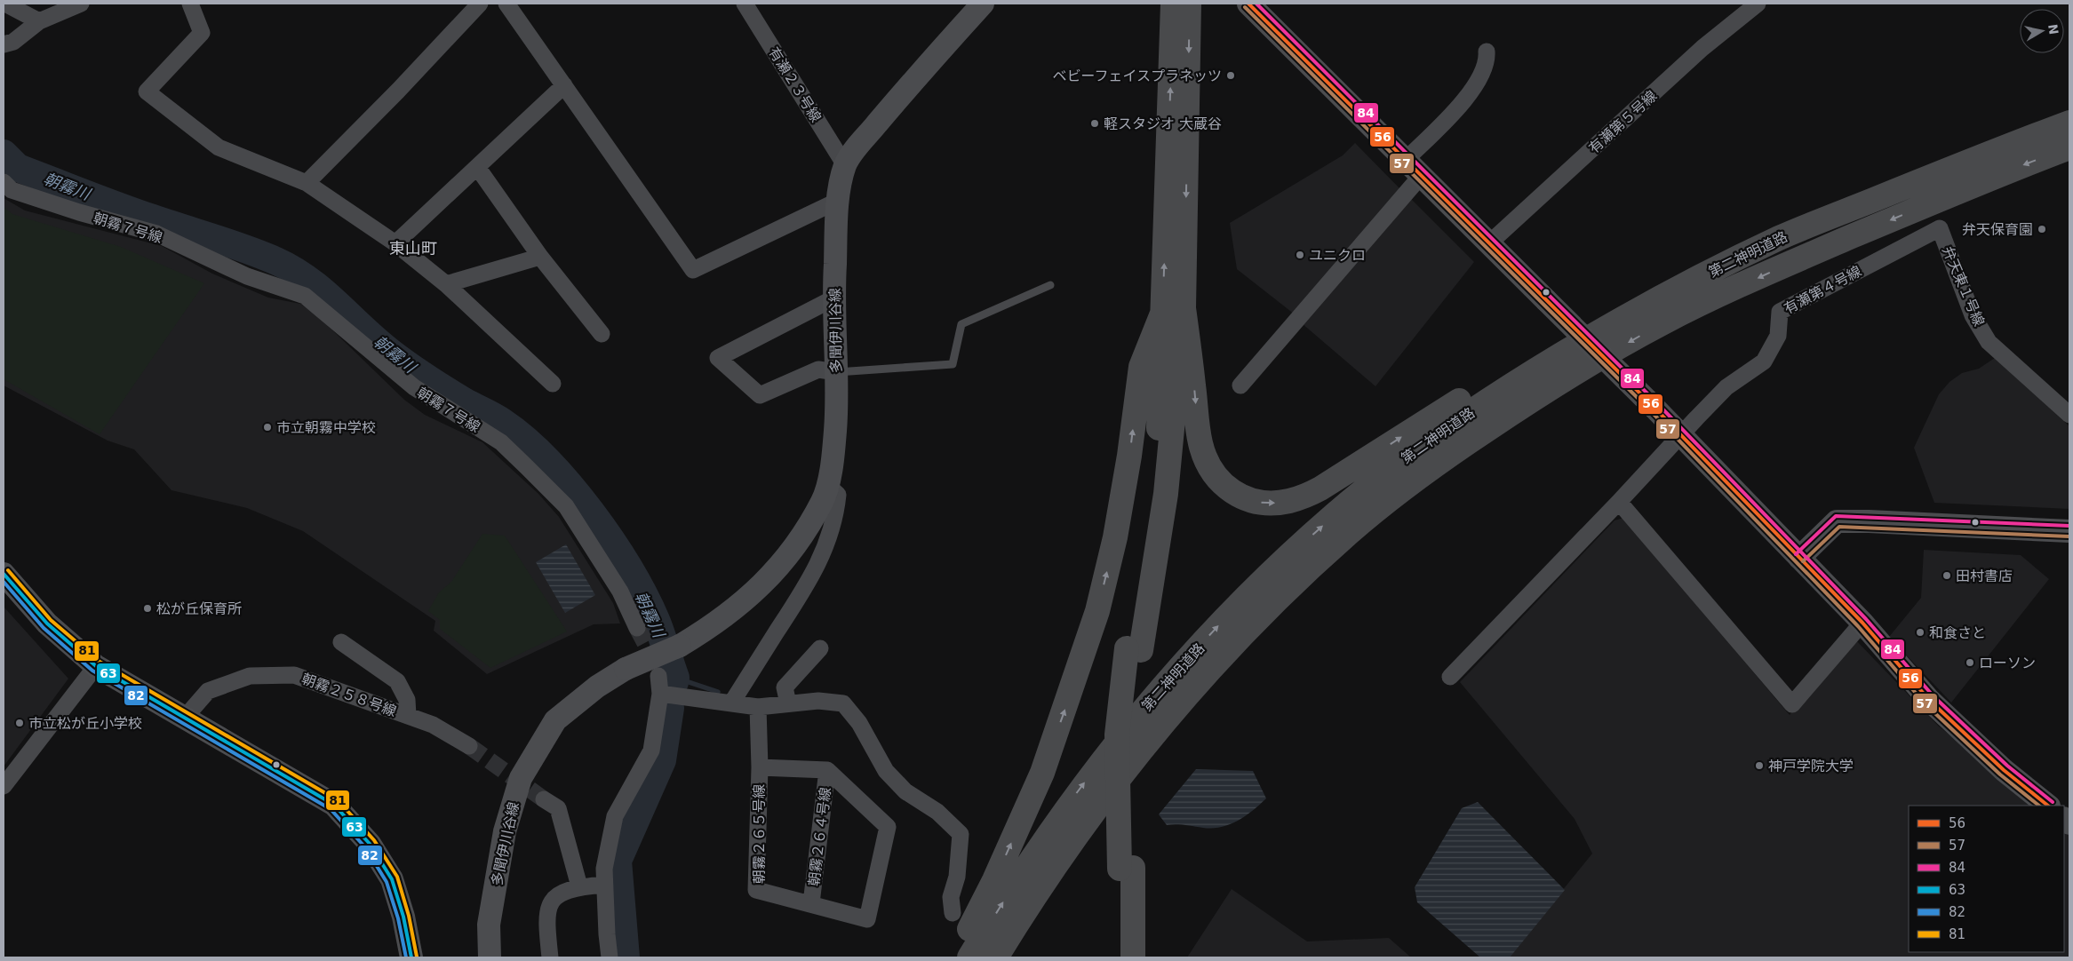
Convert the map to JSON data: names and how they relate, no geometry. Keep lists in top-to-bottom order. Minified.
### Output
{"streets":{"highway":["第二神明道路"],"street":["有瀬２３号線","有瀬第５号線","朝霧７号線","弁天東１号線","有瀬第４号線","多聞伊川谷線","朝霧２５８号線","朝霧２６５号線","朝霧２６４号線"]},"crossings":[["有瀬２３号線","多聞伊川谷線"],["弁天東１号線","有瀬第４号線"],["朝霧２６５号線","朝霧２６４号線"]],"districts":["東山町"],"water":["朝霧川"],"places":["ベビーフェイスプラネッツ","軽スタジオ 大蔵谷","弁天保育園","ユニクロ","市立朝霧中学校","田村書店","松が丘保育所","和食さと","ローソン","市立松が丘小学校","神戸学院大学"],"lines":["transit line 56","transit line 84","transit line 57","transit line 81","transit line 63","transit line 82"],"legend":["56","57","84","63","82","81"],"north":"right"}
